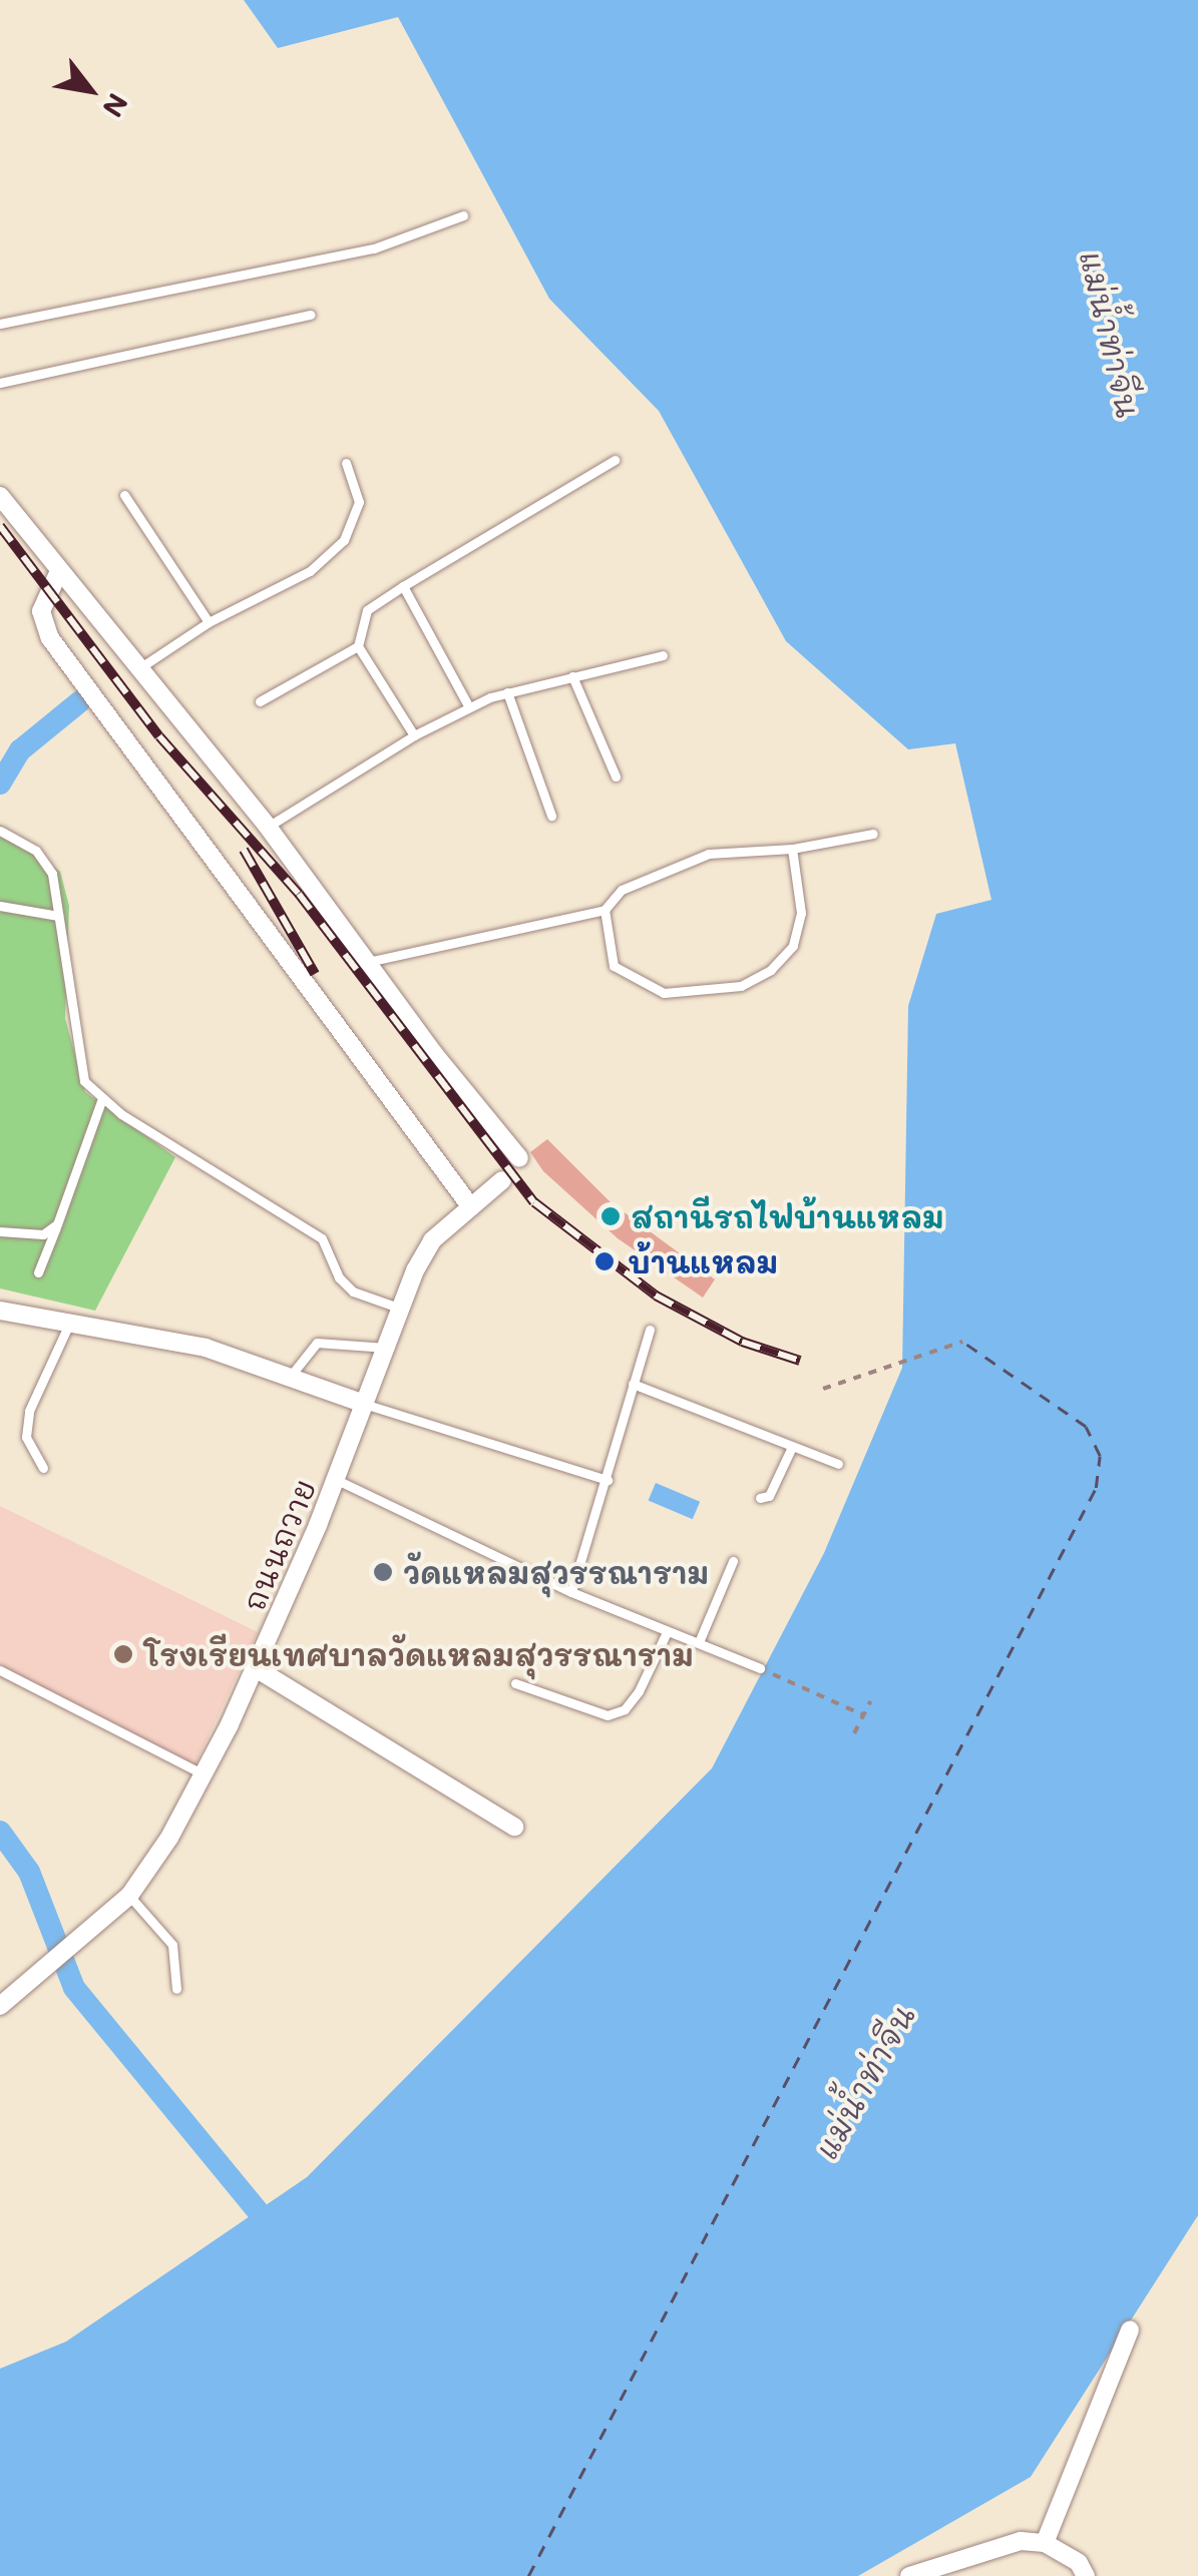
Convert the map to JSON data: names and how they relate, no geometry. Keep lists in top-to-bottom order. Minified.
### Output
{"streets":{"street":["ถนนถวาย"]},"water":["แม่น้ำท่าจีน"],"places":["สถานีรถไฟบ้านแหลม","บ้านแหลม","วัดแหลมสุวรรณาราม","โรงเรียนเทศบาลวัดแหลมสุวรรณาราม"],"north":"bottom right"}
